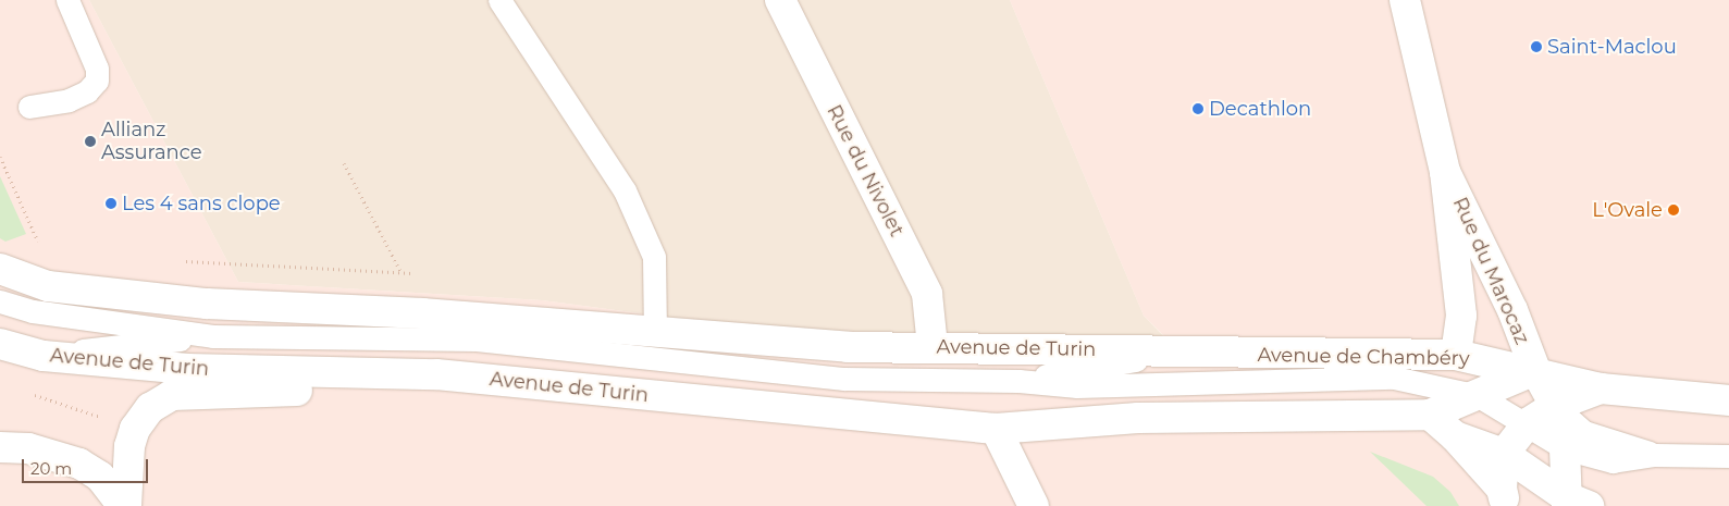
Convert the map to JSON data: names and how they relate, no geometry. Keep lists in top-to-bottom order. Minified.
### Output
{"streets":{"main road":["Rue du Nivolet","Rue du Marocaz","Avenue de Turin","Avenue de Chambéry"]},"crossings":[["Rue du Nivolet","Avenue de Turin"],["Rue du Marocaz","Avenue de Chambéry"],["Avenue de Turin","Avenue de Chambéry"]],"places":["Saint-Maclou","Decathlon","Allianz Assurance","Les 4 sans clope","L'Ovale"],"scale_bar":"20 m"}
